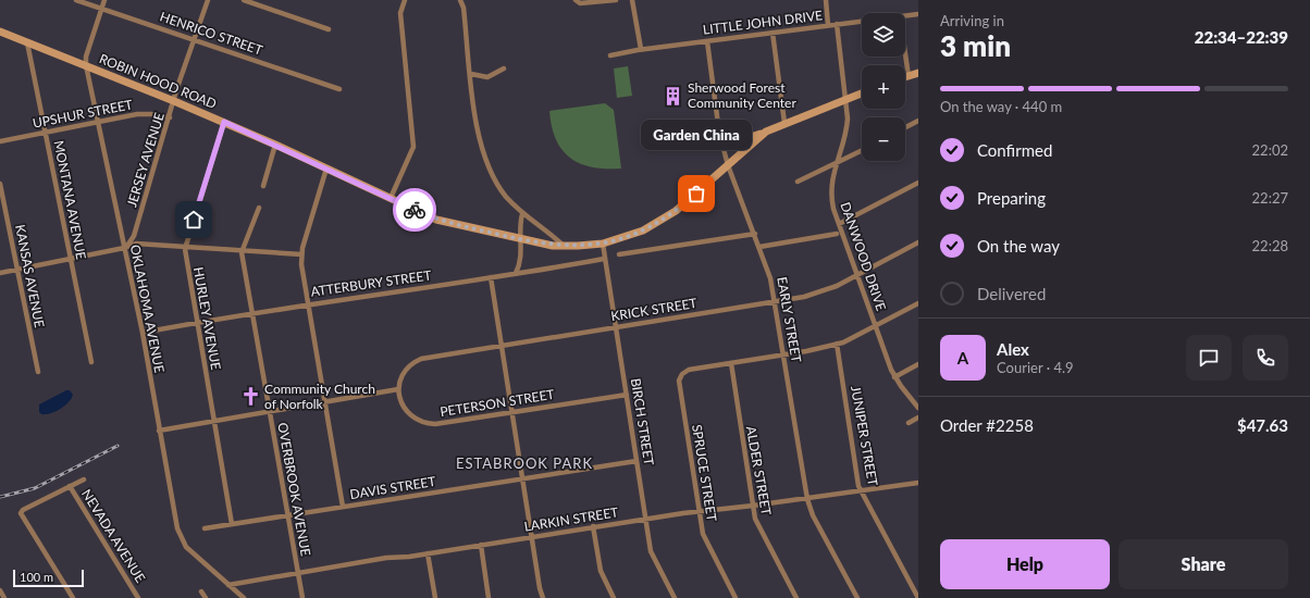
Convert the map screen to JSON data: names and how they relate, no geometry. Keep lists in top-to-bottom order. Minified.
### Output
{"streets":{"street":["LITTLE JOHN DRIVE","HENRICO STREET","ROBIN HOOD ROAD","UPSHUR STREET","JERSEY AVENUE","MONTANA AVENUE","DANWOOD DRIVE","KANSAS AVENUE","ATTERBURY STREET","OKLAHOMA AVENUE","KRICK STREET","HURLEY AVENUE","EARLY STREET","PETERSON STREET","BIRCH STREET","JUNIPER STREET","ALDER STREET","SPRUCE STREET","DAVIS STREET","OVERBROOK AVENUE","LARKIN STREET","NEVADA AVENUE"]},"crossings":[["LITTLE JOHN DRIVE","DANWOOD DRIVE"],["LITTLE JOHN DRIVE","EARLY STREET"],["HENRICO STREET","JERSEY AVENUE"],["HENRICO STREET","OKLAHOMA AVENUE"],["ROBIN HOOD ROAD","JERSEY AVENUE"],["ROBIN HOOD ROAD","MONTANA AVENUE"],["ROBIN HOOD ROAD","DANWOOD DRIVE"],["ROBIN HOOD ROAD","OKLAHOMA AVENUE"],["ROBIN HOOD ROAD","HURLEY AVENUE"],["ROBIN HOOD ROAD","EARLY STREET"],["ROBIN HOOD ROAD","BIRCH STREET"],["UPSHUR STREET","JERSEY AVENUE"],["UPSHUR STREET","MONTANA AVENUE"],["UPSHUR STREET","OKLAHOMA AVENUE"],["JERSEY AVENUE","OKLAHOMA AVENUE"],["DANWOOD DRIVE","KRICK STREET"],["DANWOOD DRIVE","SPRUCE STREET"],["ATTERBURY STREET","OKLAHOMA AVENUE"],["ATTERBURY STREET","HURLEY AVENUE"],["ATTERBURY STREET","BIRCH STREET"],["ATTERBURY STREET","OVERBROOK AVENUE"],["OKLAHOMA AVENUE","LARKIN STREET"],["KRICK STREET","EARLY STREET"],["KRICK STREET","PETERSON STREET"],["KRICK STREET","BIRCH STREET"],["HURLEY AVENUE","DAVIS STREET"],["EARLY STREET","SPRUCE STREET"],["EARLY STREET","LARKIN STREET"],["PETERSON STREET","BIRCH STREET"],["BIRCH STREET","DAVIS STREET"],["BIRCH STREET","LARKIN STREET"],["JUNIPER STREET","SPRUCE STREET"],["JUNIPER STREET","LARKIN STREET"],["ALDER STREET","SPRUCE STREET"],["ALDER STREET","LARKIN STREET"],["SPRUCE STREET","LARKIN STREET"],["DAVIS STREET","OVERBROOK AVENUE"],["OVERBROOK AVENUE","LARKIN STREET"]],"districts":["ESTABROOK PARK"],"places":{"building":["Sherwood Forest Community Center"],"other":["Garden China"],"church":["Community Church of Norfolk"]},"scale_bar":"100 m","page":{"heading":["3 min","Arriving in","22:34–22:39"],"panel":["Alex","Courier · 4.9","Order #2258","$47.63"],"map_buttons":["+","−"],"bar":"On the way · 440 m","bubble":"Garden China","list":[["Confirmed","22:02"],["Preparing","22:27"],["On the way","22:28"],"Delivered"],"round":"A","buttons":["Help","Share"],"scale":"100 m"}}
